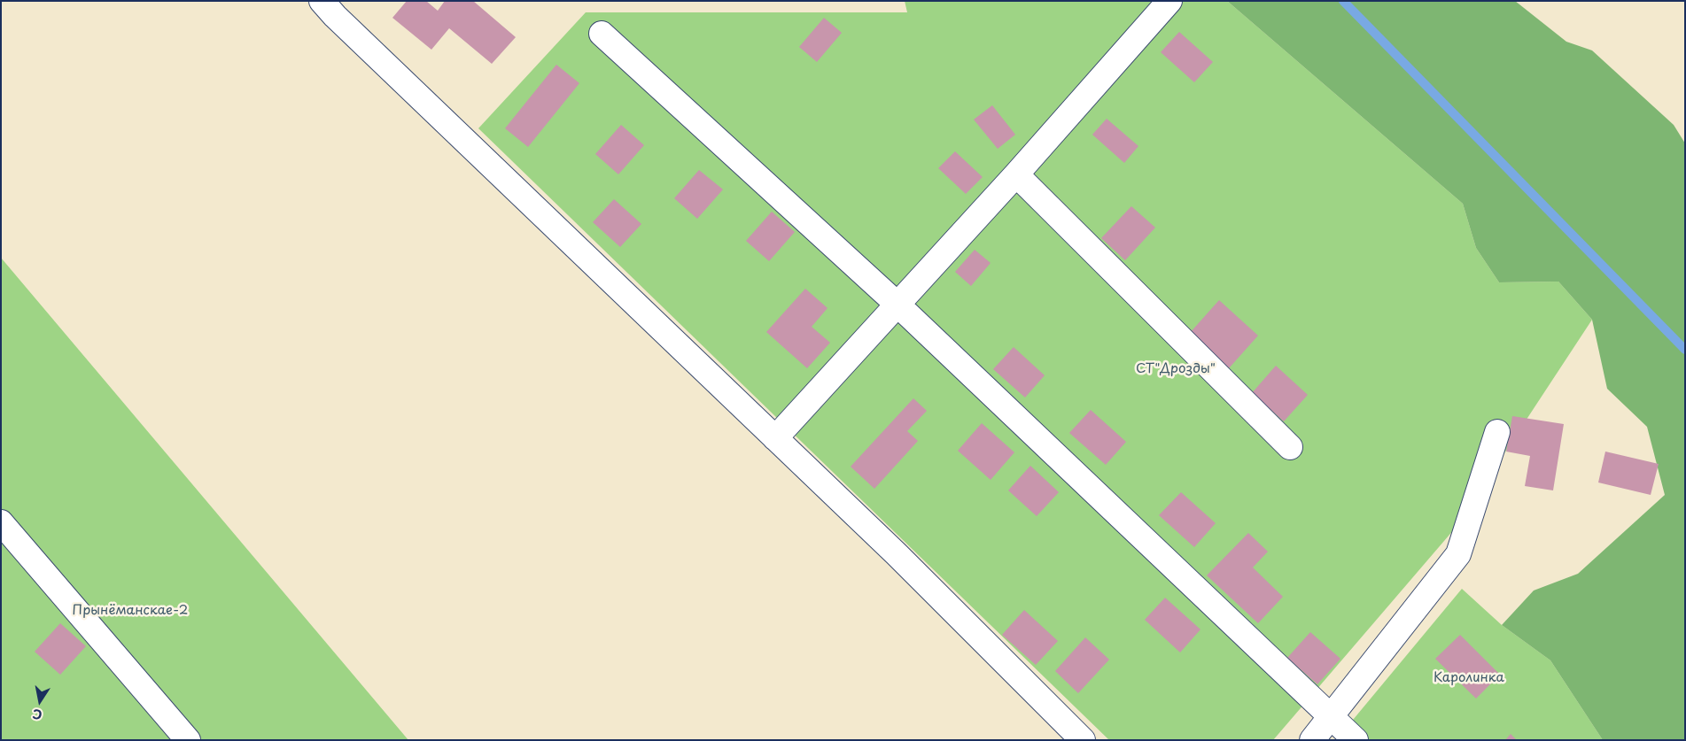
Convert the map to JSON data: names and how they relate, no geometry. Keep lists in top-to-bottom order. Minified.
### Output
{"parks":["СТ\"Дрозды\"","Прынёманскае-2","Каролинка"],"north":"bottom"}
